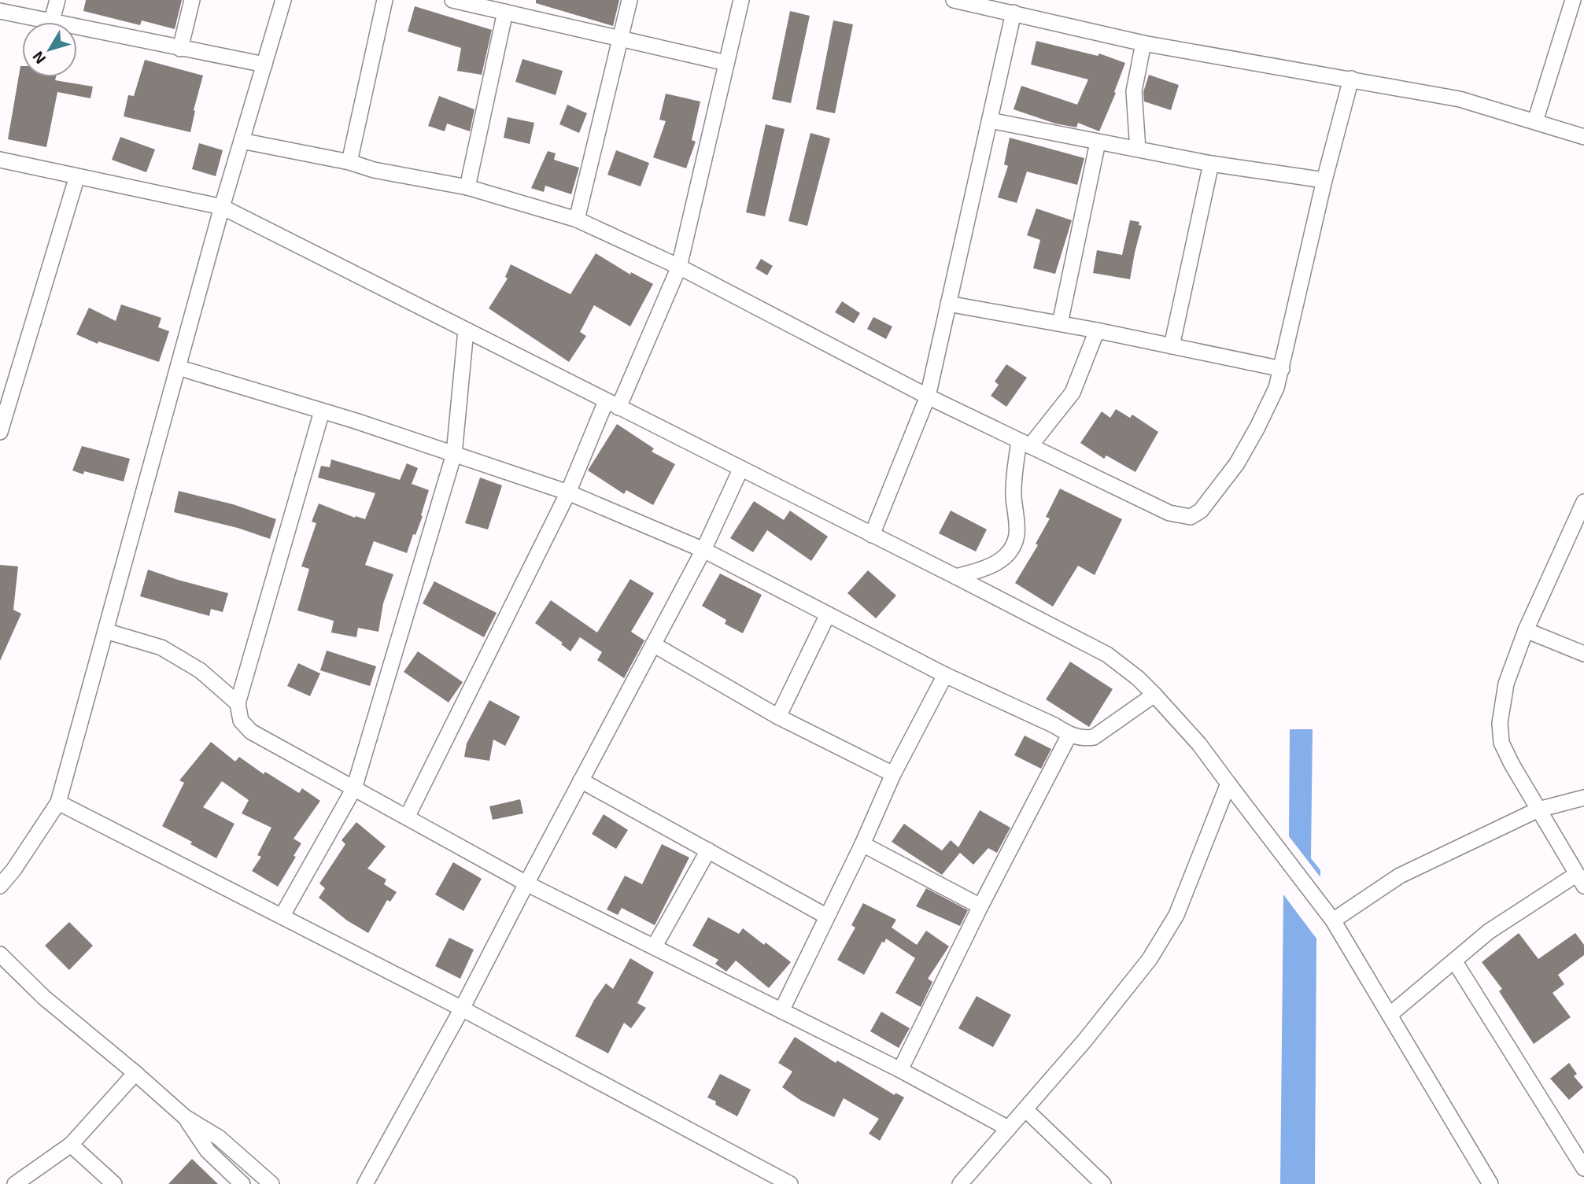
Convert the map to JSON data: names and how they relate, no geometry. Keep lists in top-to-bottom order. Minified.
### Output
{"north":"bottom left"}
